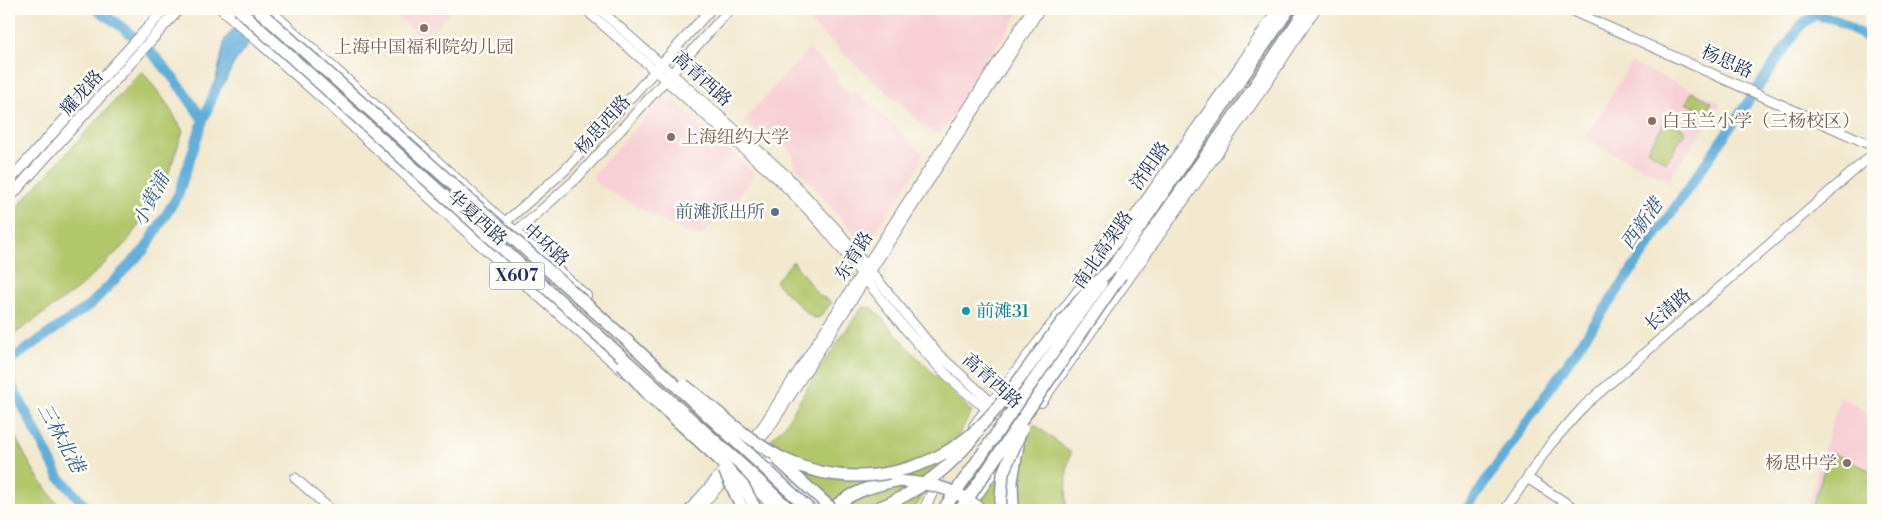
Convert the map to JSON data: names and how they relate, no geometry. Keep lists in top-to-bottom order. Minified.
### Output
{"streets":{"highway":["中环路","南北高架路"],"main road":["耀龙路","济阳路","华夏西路","X607"],"street":["杨思路","高青西路","杨思西路","东育路","长清路"]},"crossings":[["高青西路","杨思西路"],["高青西路","济阳路"],["高青西路","东育路"],["杨思西路","华夏西路"],["华夏西路","东育路"]],"water":["小黄浦","西新港","三林北港"],"places":["上海中国福利院幼儿园","白玉兰小学（三杨校区）","上海纽约大学","前滩派出所","前滩31","杨思中学"]}
